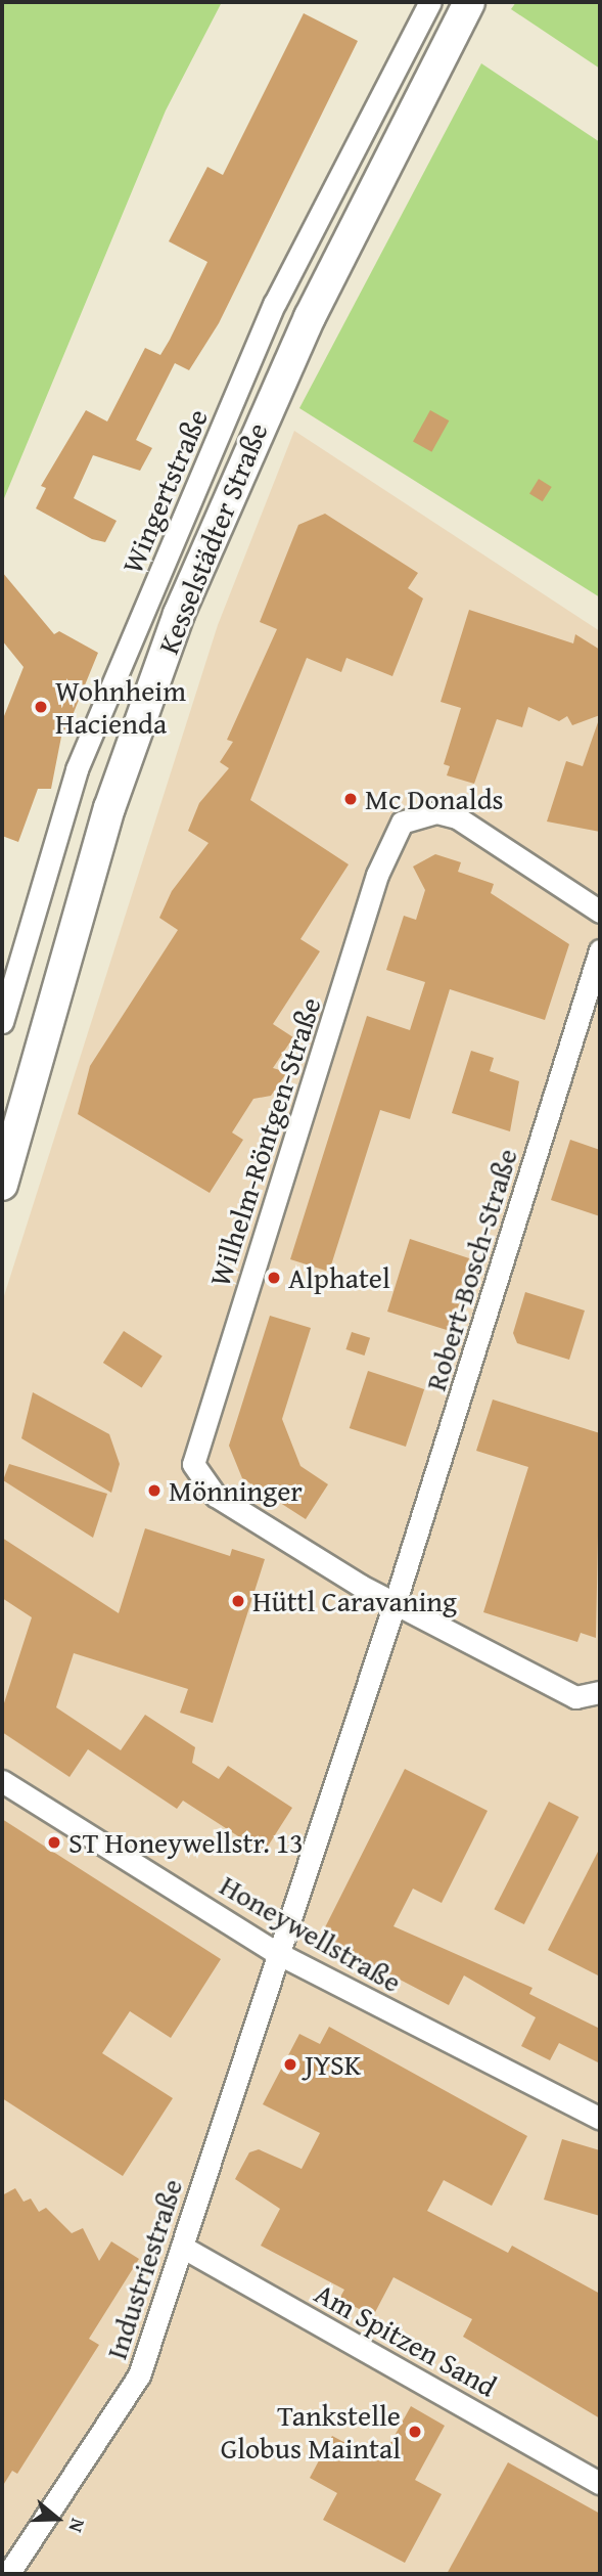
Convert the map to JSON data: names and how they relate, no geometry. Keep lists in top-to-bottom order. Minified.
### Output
{"streets":{"main road":["Kesselstädter Straße"],"street":["Wingertstraße","Wilhelm-Röntgen-Straße","Robert-Bosch-Straße","Honeywellstraße","Industriestraße","Am Spitzen Sand"]},"crossings":[["Wilhelm-Röntgen-Straße","Robert-Bosch-Straße"],["Robert-Bosch-Straße","Honeywellstraße"],["Robert-Bosch-Straße","Industriestraße"],["Honeywellstraße","Industriestraße"],["Industriestraße","Am Spitzen Sand"]],"places":["Wohnheim Hacienda","Mc Donalds","Alphatel","Mönninger","Hüttl Caravaning","ST Honeywellstr. 13","JYSK","Tankstelle Globus Maintal"],"north":"right"}
